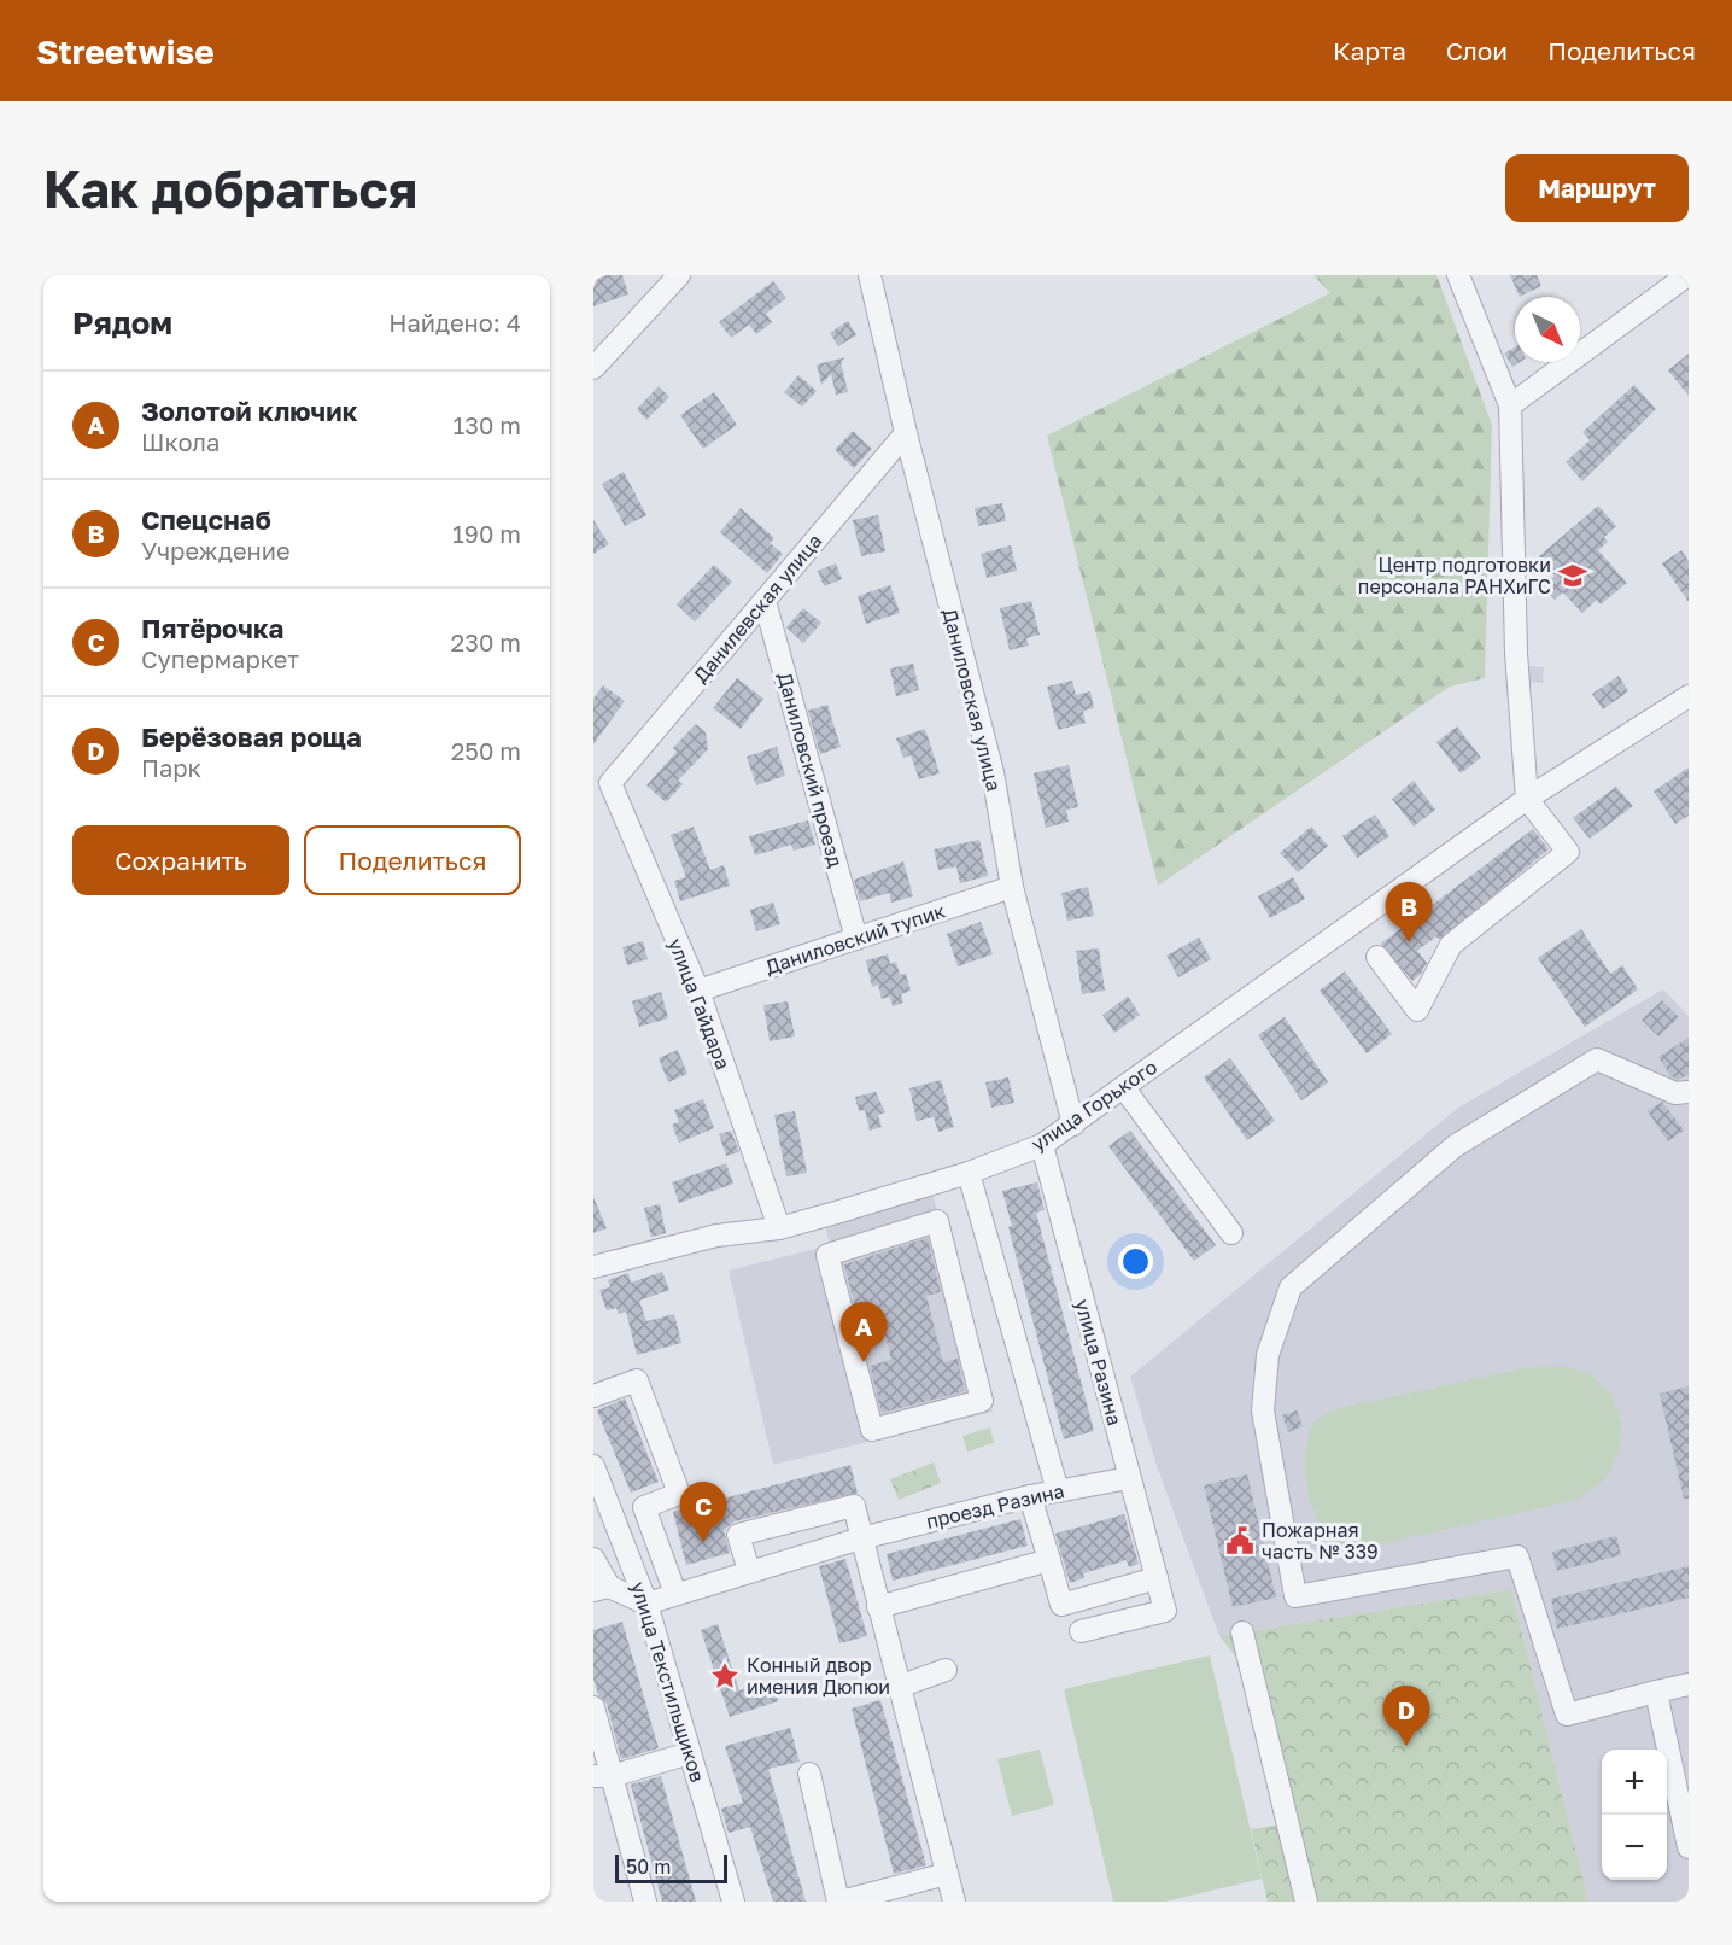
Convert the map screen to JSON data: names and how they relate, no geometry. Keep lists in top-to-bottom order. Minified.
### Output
{"streets":{"street":["Данилевская улица","Даниловская улица","Даниловский проезд","Даниловский тупик","улица Гайдара","улица Горького","улица Разина","проезд Разина","улица Текстильщиков"]},"crossings":[["Данилевская улица","Даниловская улица"],["Данилевская улица","Даниловский проезд"],["Данилевская улица","улица Гайдара"],["Даниловская улица","Даниловский тупик"],["Даниловская улица","улица Горького"],["Даниловский проезд","Даниловский тупик"],["Даниловский тупик","улица Гайдара"],["улица Гайдара","улица Горького"],["улица Горького","улица Разина"],["улица Разина","проезд Разина"],["проезд Разина","улица Текстильщиков"]],"places":{"school or university":["Центр подготовки персонала РАНХиГС"],"public building":["Пожарная часть № 339"],"place":["Конный двор имения Дюпюи"]},"scale_bar":"50 m","north":"bottom right","page":{"header":"Streetwise","nav":["Карта","Слои","Поделиться"],"buttons":["Маршрут",["Сохранить","Поделиться"]],"title":"Как добраться","heading":["Рядом","Найдено: 4"],"list":[{"mark":"A","name":"Золотой ключик","note":"Школа","value":"130 m"},{"mark":"B","name":"Спецснаб","note":"Учреждение","value":"190 m"},{"mark":"C","name":"Пятёрочка","note":"Супермаркет","value":"230 m"},{"mark":"D","name":"Берёзовая роща","note":"Парк","value":"250 m"}],"pins":["B","A","C","D"],"map_buttons":["+","−"],"scale":"50 m"}}
